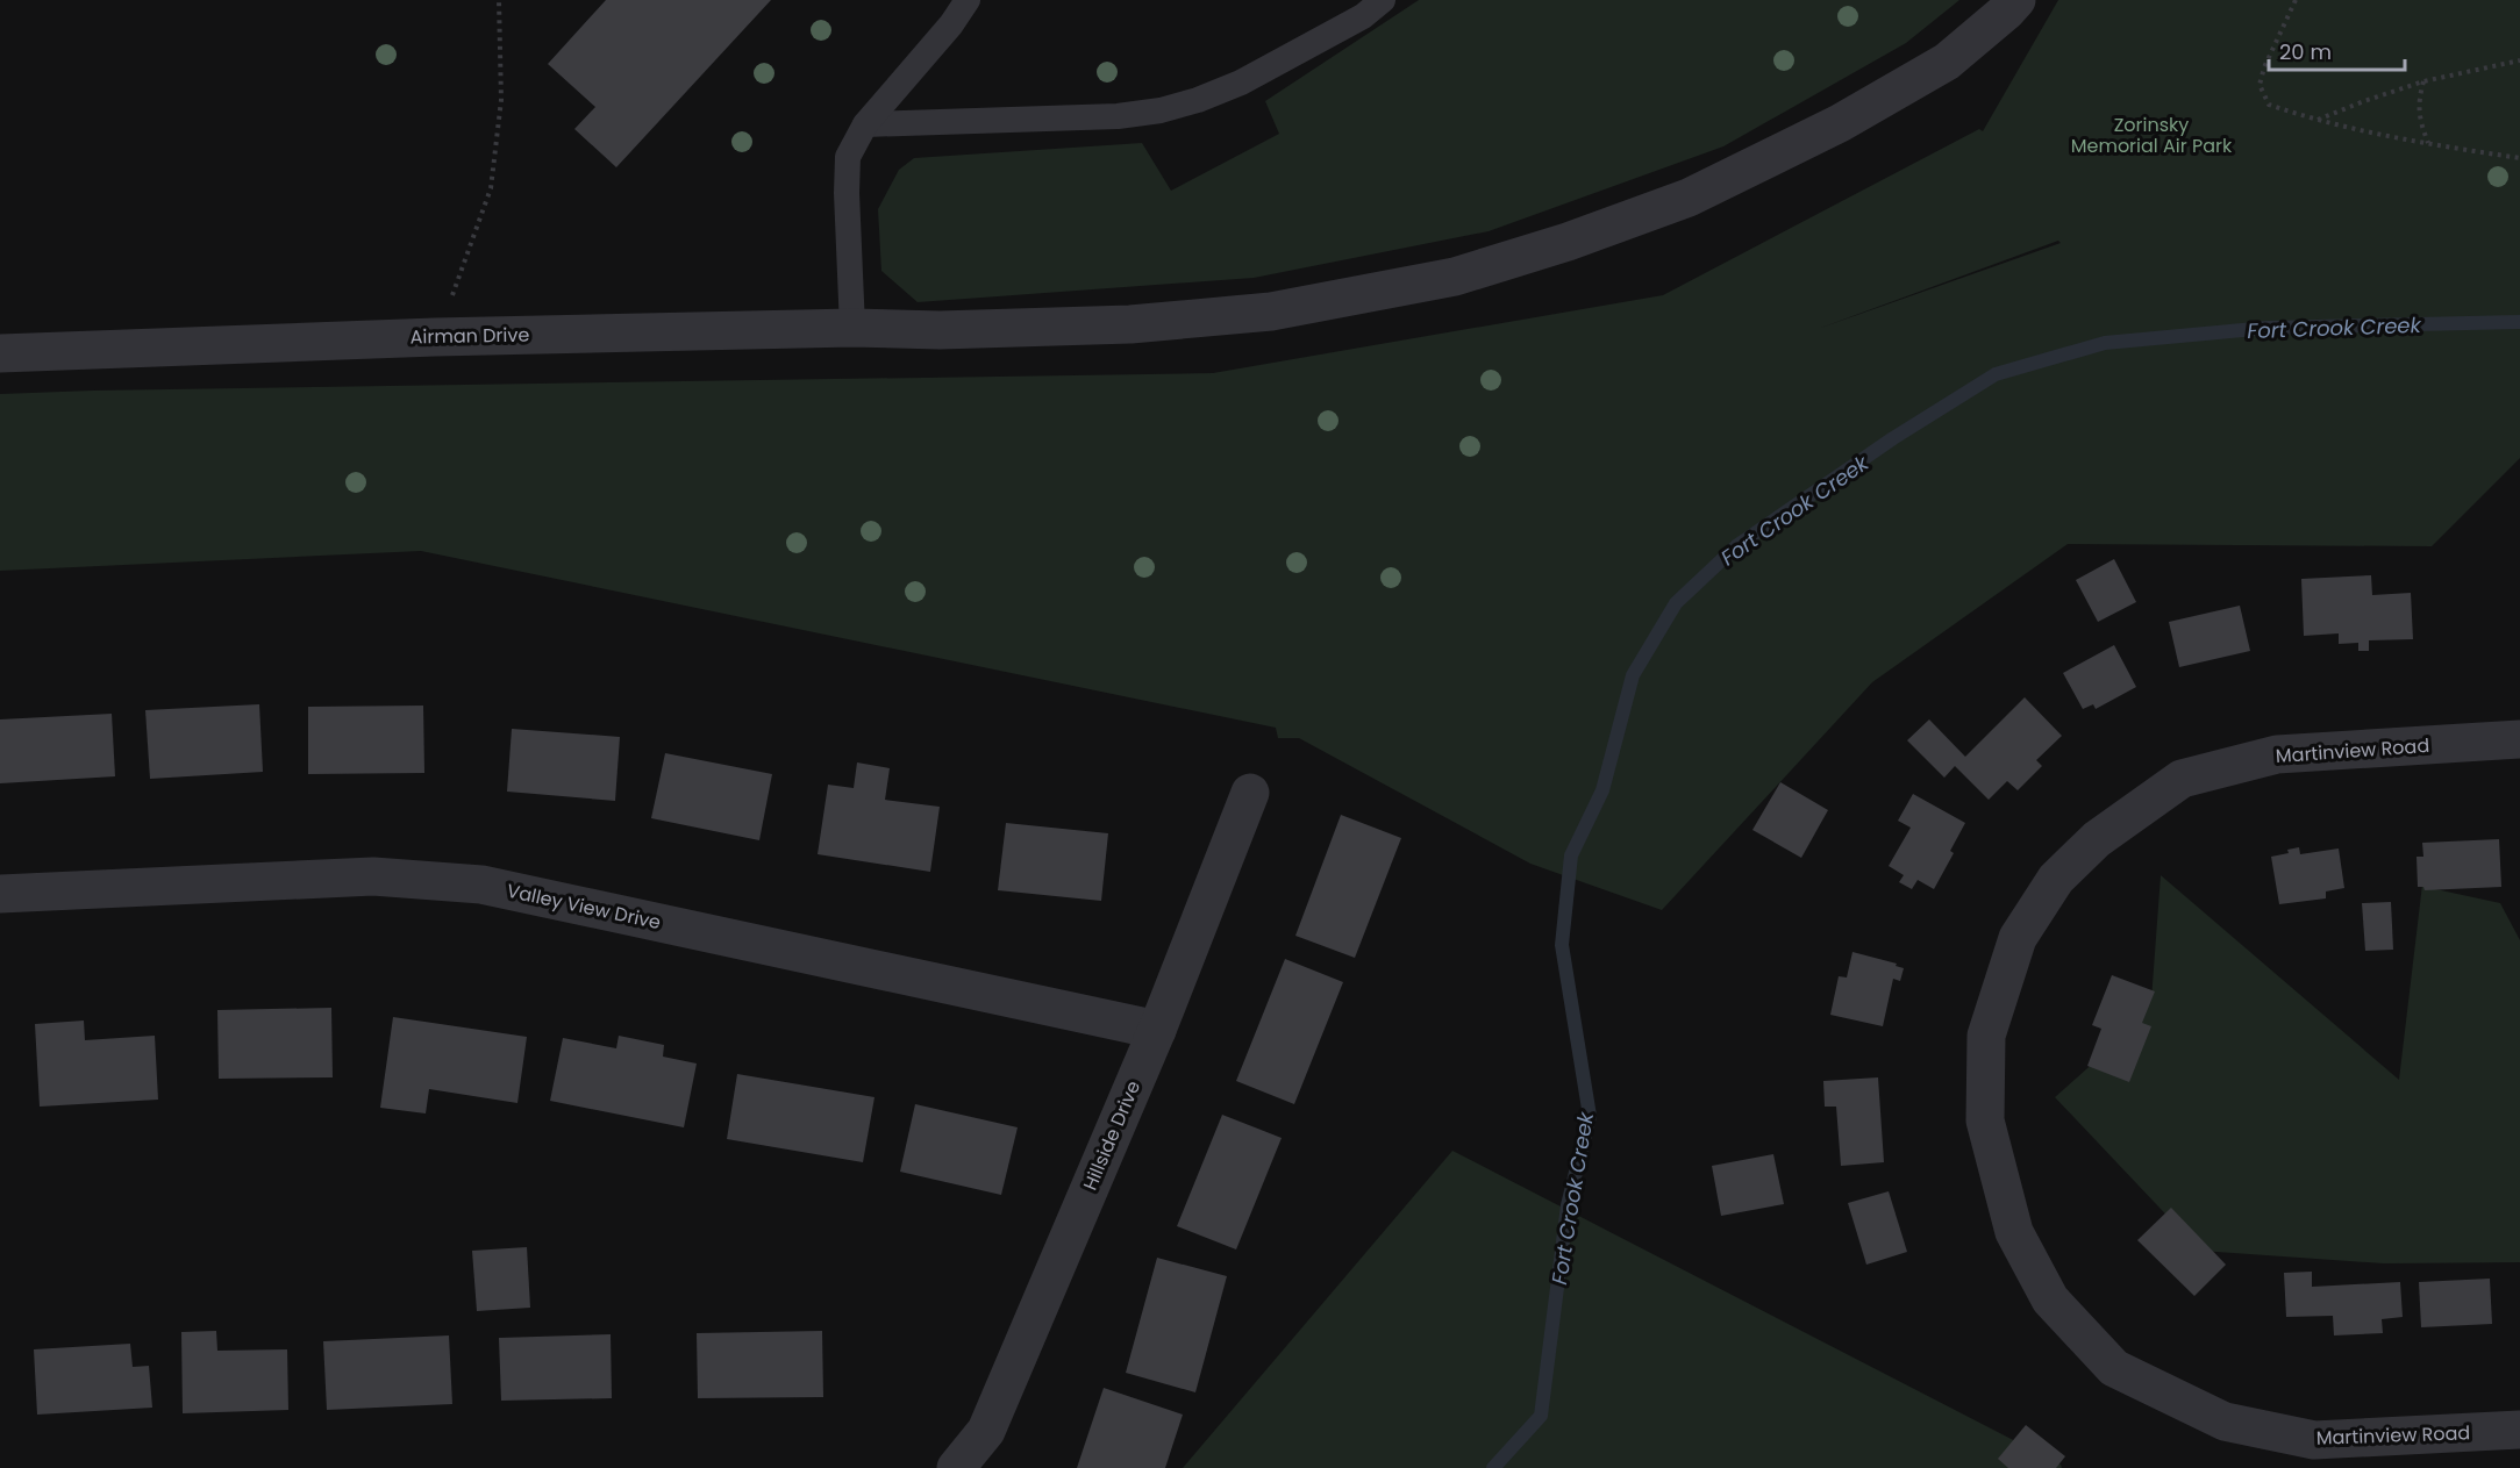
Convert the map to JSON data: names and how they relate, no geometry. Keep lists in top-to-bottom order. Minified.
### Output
{"streets":{"street":["Airman Drive","Martinview Road","Valley View Drive","Hillside Drive"]},"crossings":[["Valley View Drive","Hillside Drive"]],"water":["Fort Crook Creek"],"parks":["Zorinsky Memorial Air Park"],"scale_bar":"20 m"}
